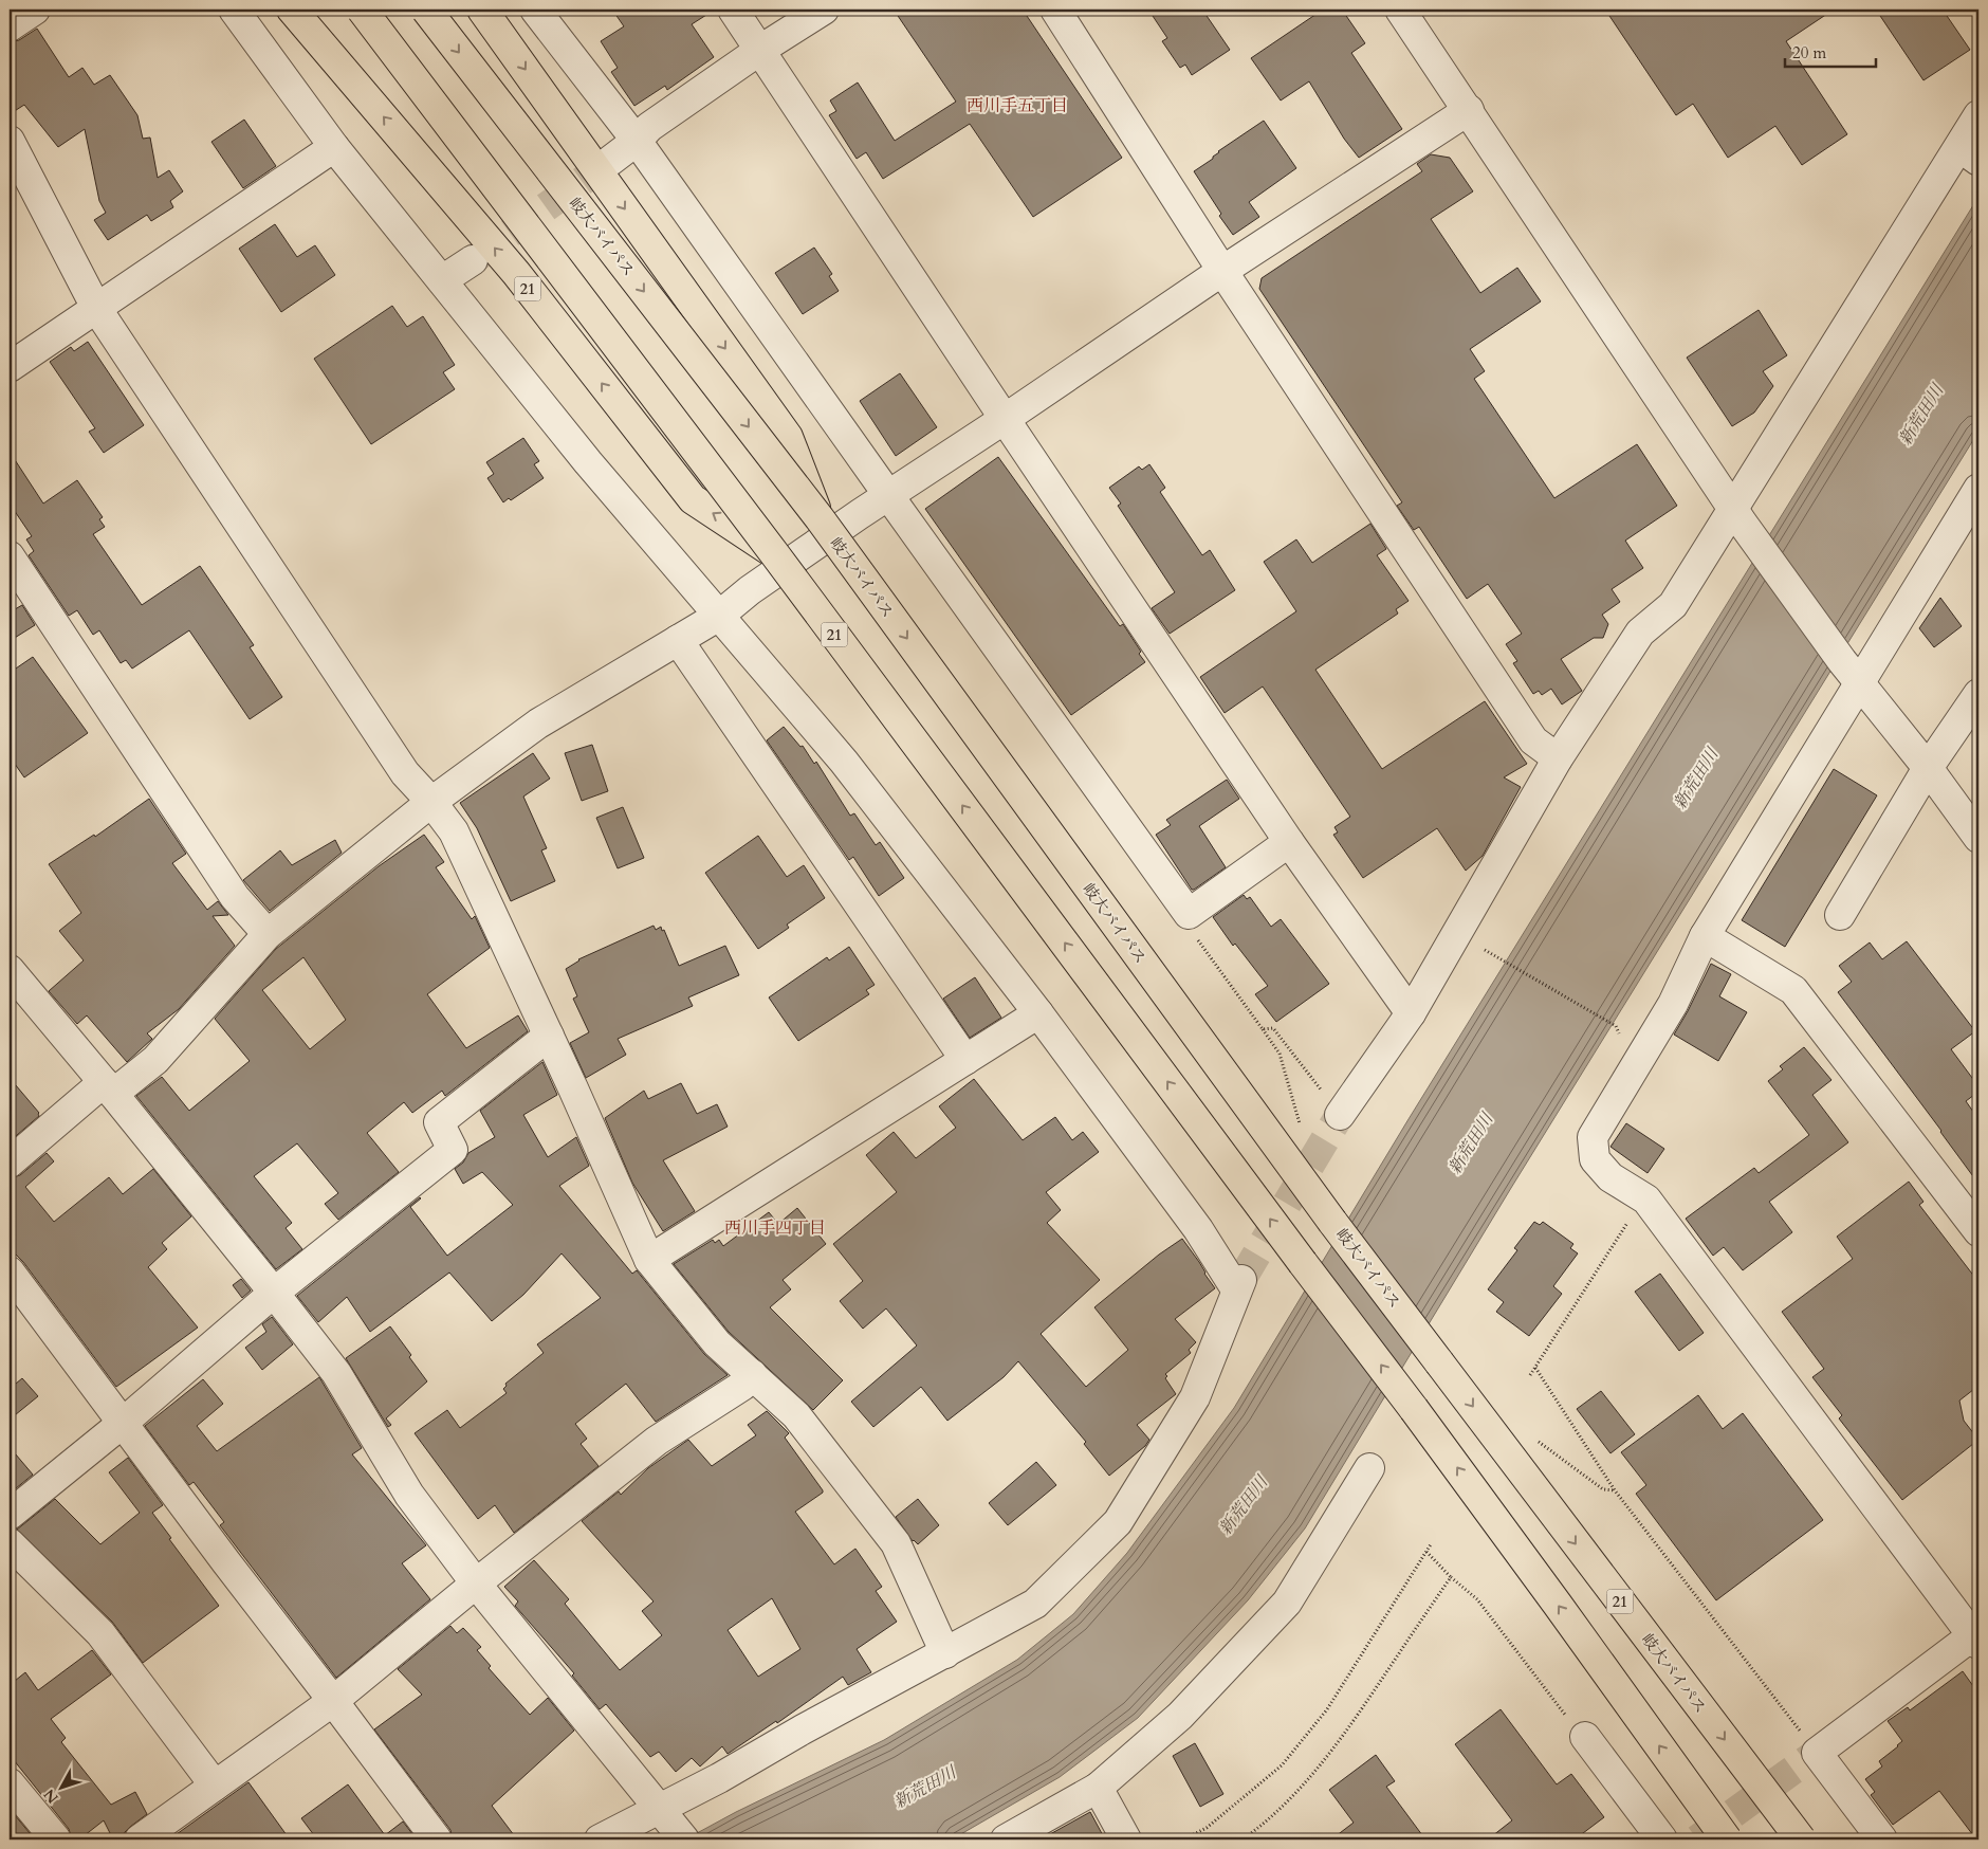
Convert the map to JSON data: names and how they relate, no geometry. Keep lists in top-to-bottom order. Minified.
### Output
{"streets":{"highway":["岐大バイパス","21"]},"crossings":[["岐大バイパス","21"]],"districts":["西川手五丁目","西川手四丁目"],"water":["新荒田川"],"scale_bar":"20 m","north":"bottom left"}
